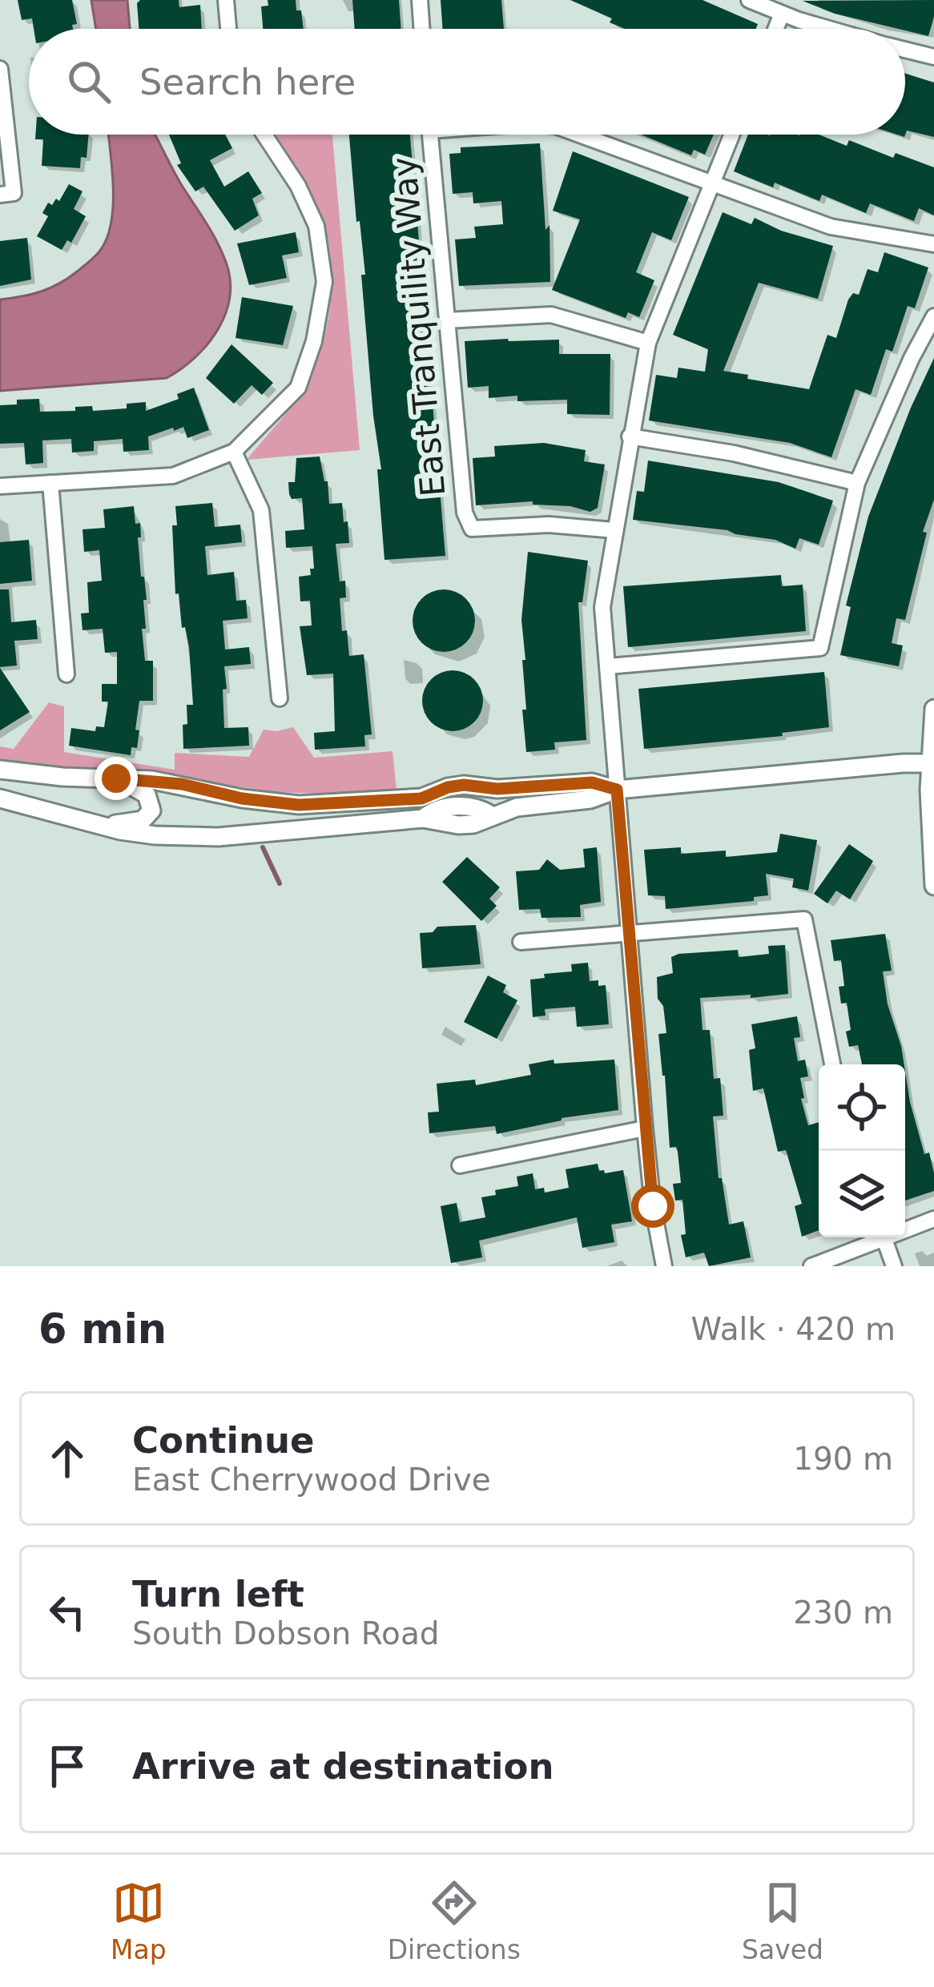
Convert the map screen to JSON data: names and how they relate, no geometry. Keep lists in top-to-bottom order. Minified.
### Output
{"streets":{"street":["East Tranquility Way"]},"page":{"search":"Search here","heading":["6 min","Walk · 420 m"],"list":[["Continue","East Cherrywood Drive","190 m"],["Turn left","South Dobson Road","230 m"],"Arrive at destination"],"nav":["Map","Directions","Saved"]}}
